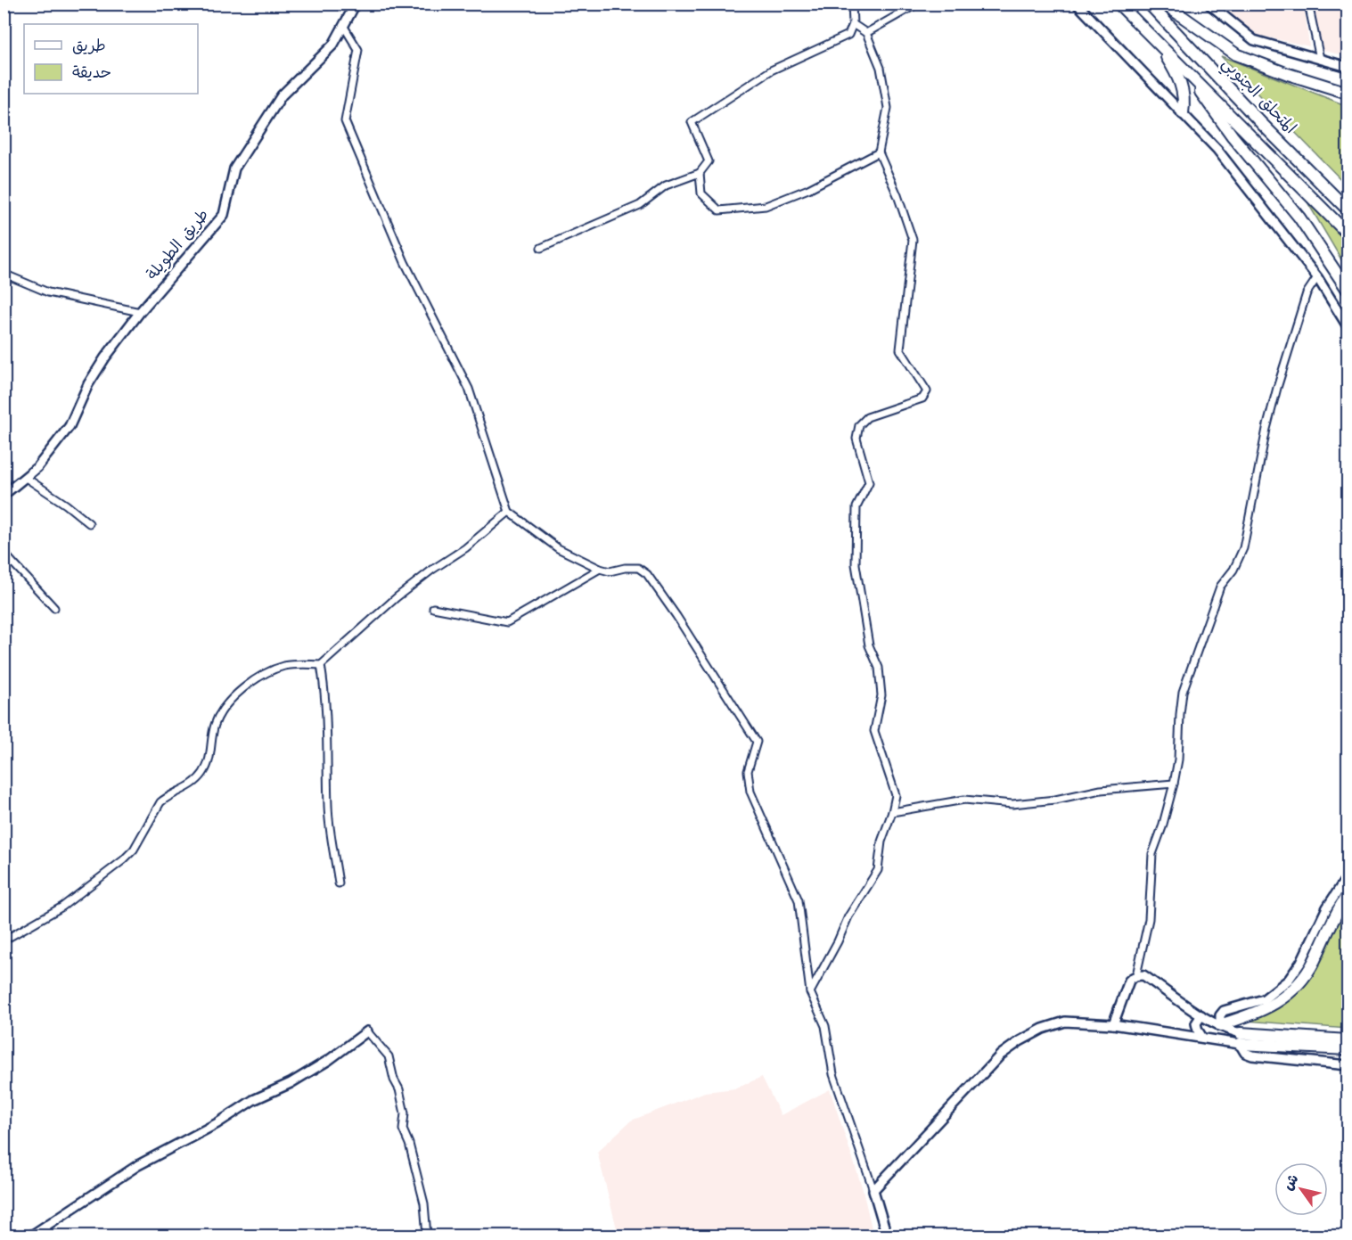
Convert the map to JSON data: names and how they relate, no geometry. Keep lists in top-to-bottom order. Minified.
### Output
{"streets":{"highway":["المتحلق الجنوبي"],"street":["طريق الطويلة"]},"legend":["طريق","حديقة"],"north":"top left"}
